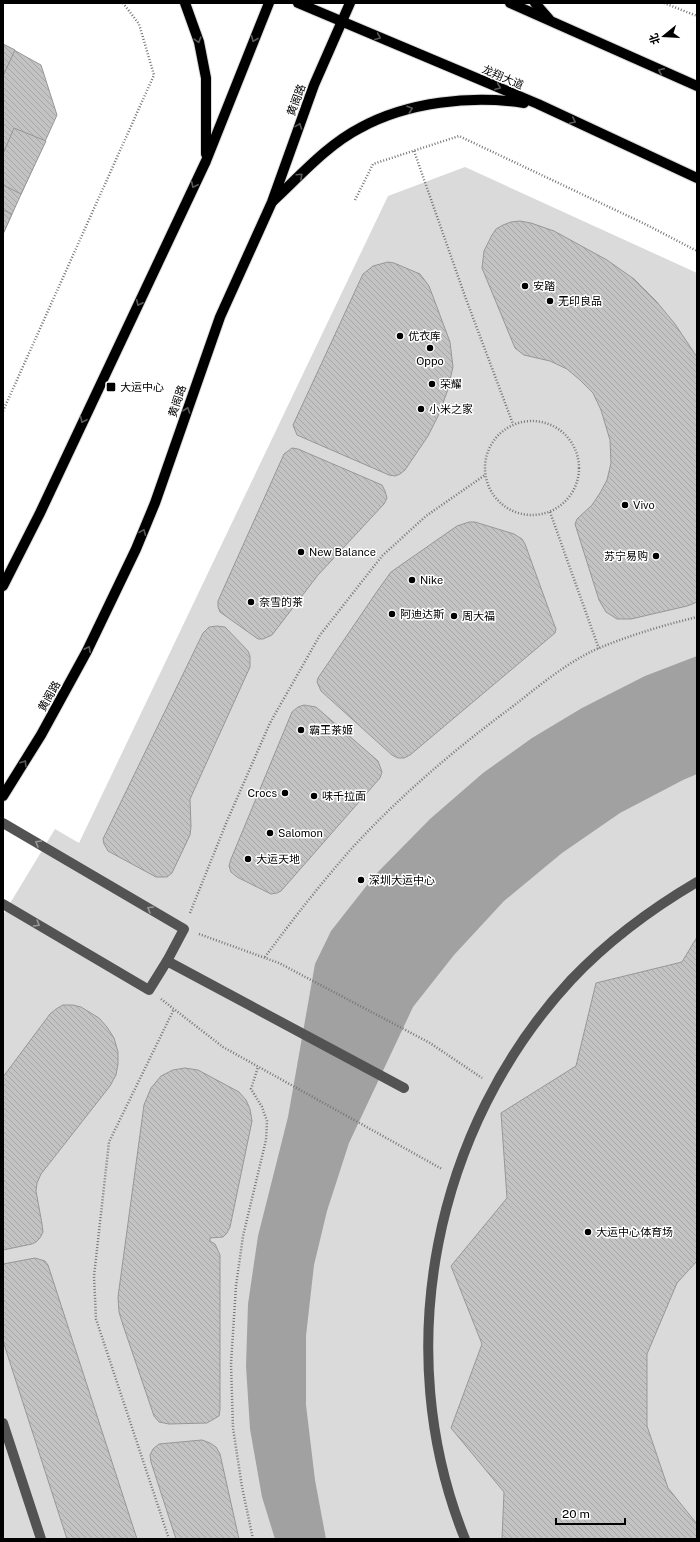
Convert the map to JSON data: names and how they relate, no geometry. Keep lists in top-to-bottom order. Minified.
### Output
{"streets":{"main road":["龙翔大道","黄阁路"]},"crossings":[["龙翔大道","黄阁路"]],"places":{"other":["安踏","无印良品","优衣库","Oppo","荣耀","小米之家","Vivo","New Balance","苏宁易购","Nike","奈雪的茶","阿迪达斯","周大福","霸王茶姬","Crocs","味千拉面","Salomon","大运天地","深圳大运中心","大运中心体育场"],"transit":["大运中心"]},"scale_bar":"20 m","north":"left"}
